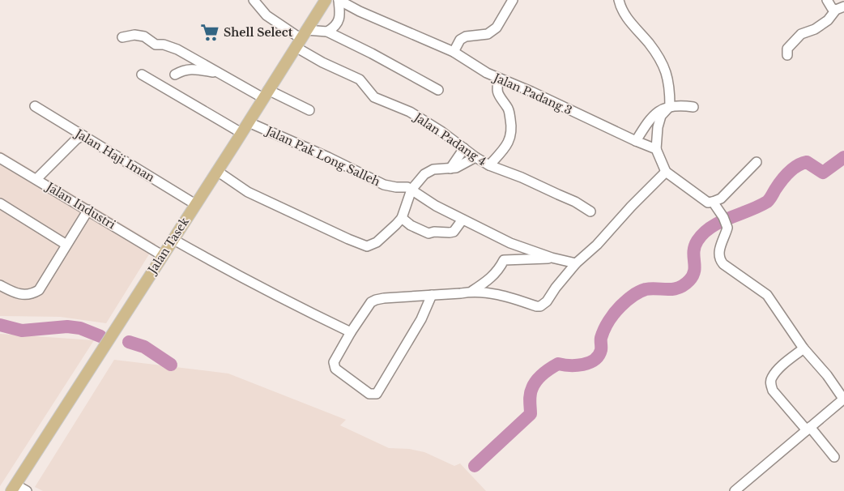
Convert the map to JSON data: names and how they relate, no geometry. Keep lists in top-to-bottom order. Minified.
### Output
{"streets":{"main road":["Jalan Tasek"],"street":["Jalan Padang 3","Jalan Padang 4","Jalan Haji Iman","Jalan Pak Long Salleh","Jalan Industri"]},"crossings":[["Jalan Padang 4","Jalan Tasek"],["Jalan Haji Iman","Jalan Tasek"],["Jalan Pak Long Salleh","Jalan Tasek"],["Jalan Industri","Jalan Tasek"]],"places":{"supermarket":["Shell Select"]}}
